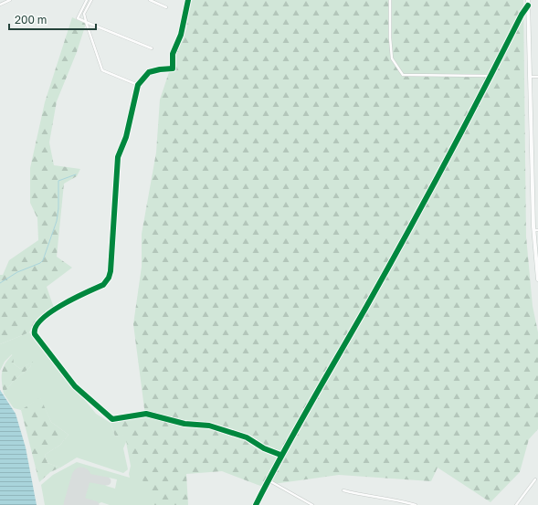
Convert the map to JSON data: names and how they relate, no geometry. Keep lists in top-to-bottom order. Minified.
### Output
{"scale_bar":"200 m"}
